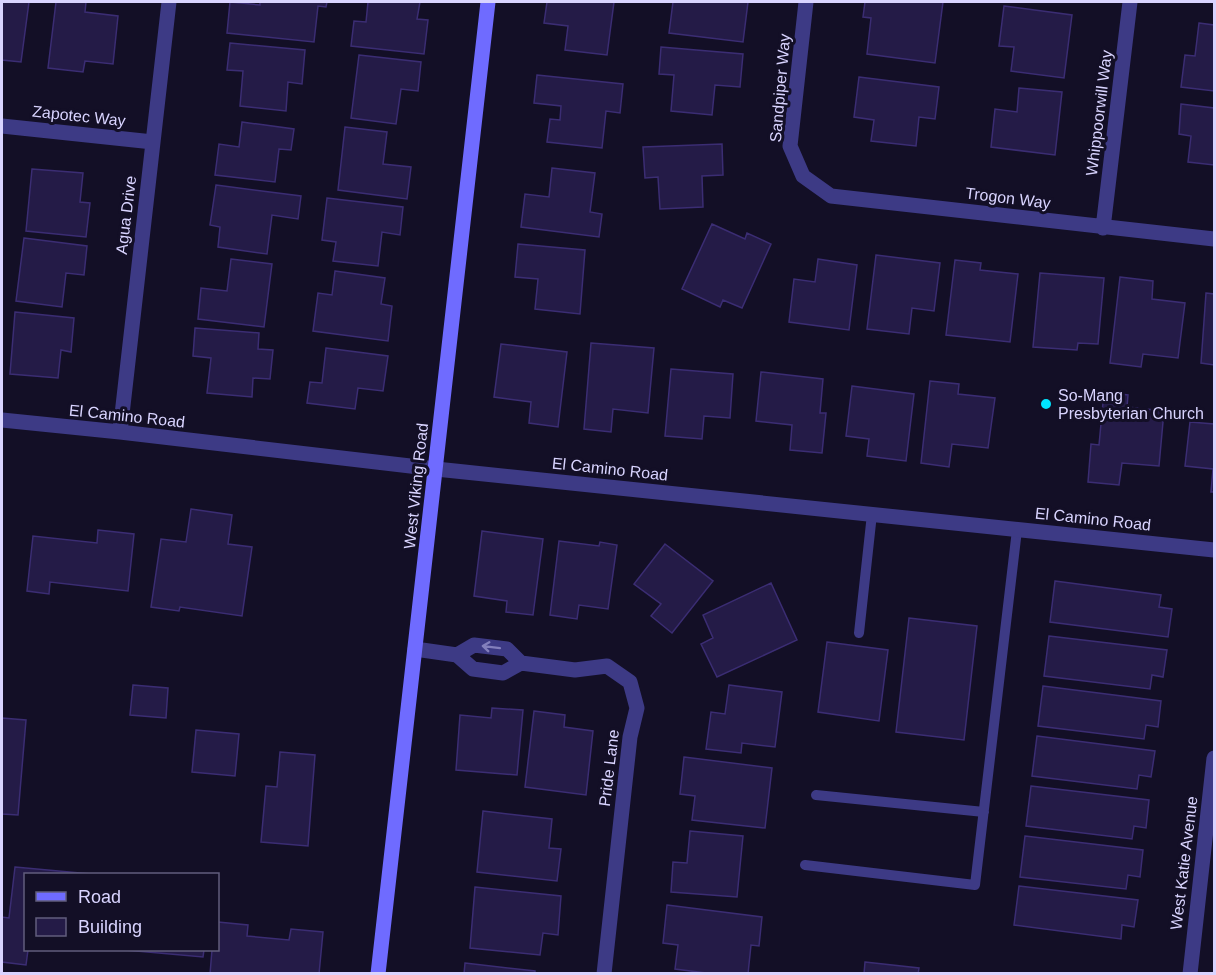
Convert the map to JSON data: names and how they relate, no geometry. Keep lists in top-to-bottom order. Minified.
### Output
{"streets":{"street":["Sandpiper Way","Whippoorwill Way","Zapotec Way","Trogon Way","Agua Drive","El Camino Road","West Viking Road","Pride Lane","West Katie Avenue"]},"crossings":[["Sandpiper Way","Trogon Way"],["Whippoorwill Way","Trogon Way"],["Zapotec Way","Agua Drive"],["Agua Drive","El Camino Road"],["El Camino Road","West Viking Road"],["West Viking Road","Pride Lane"]],"places":["So-Mang Presbyterian Church"],"legend":["Road","Building"]}
